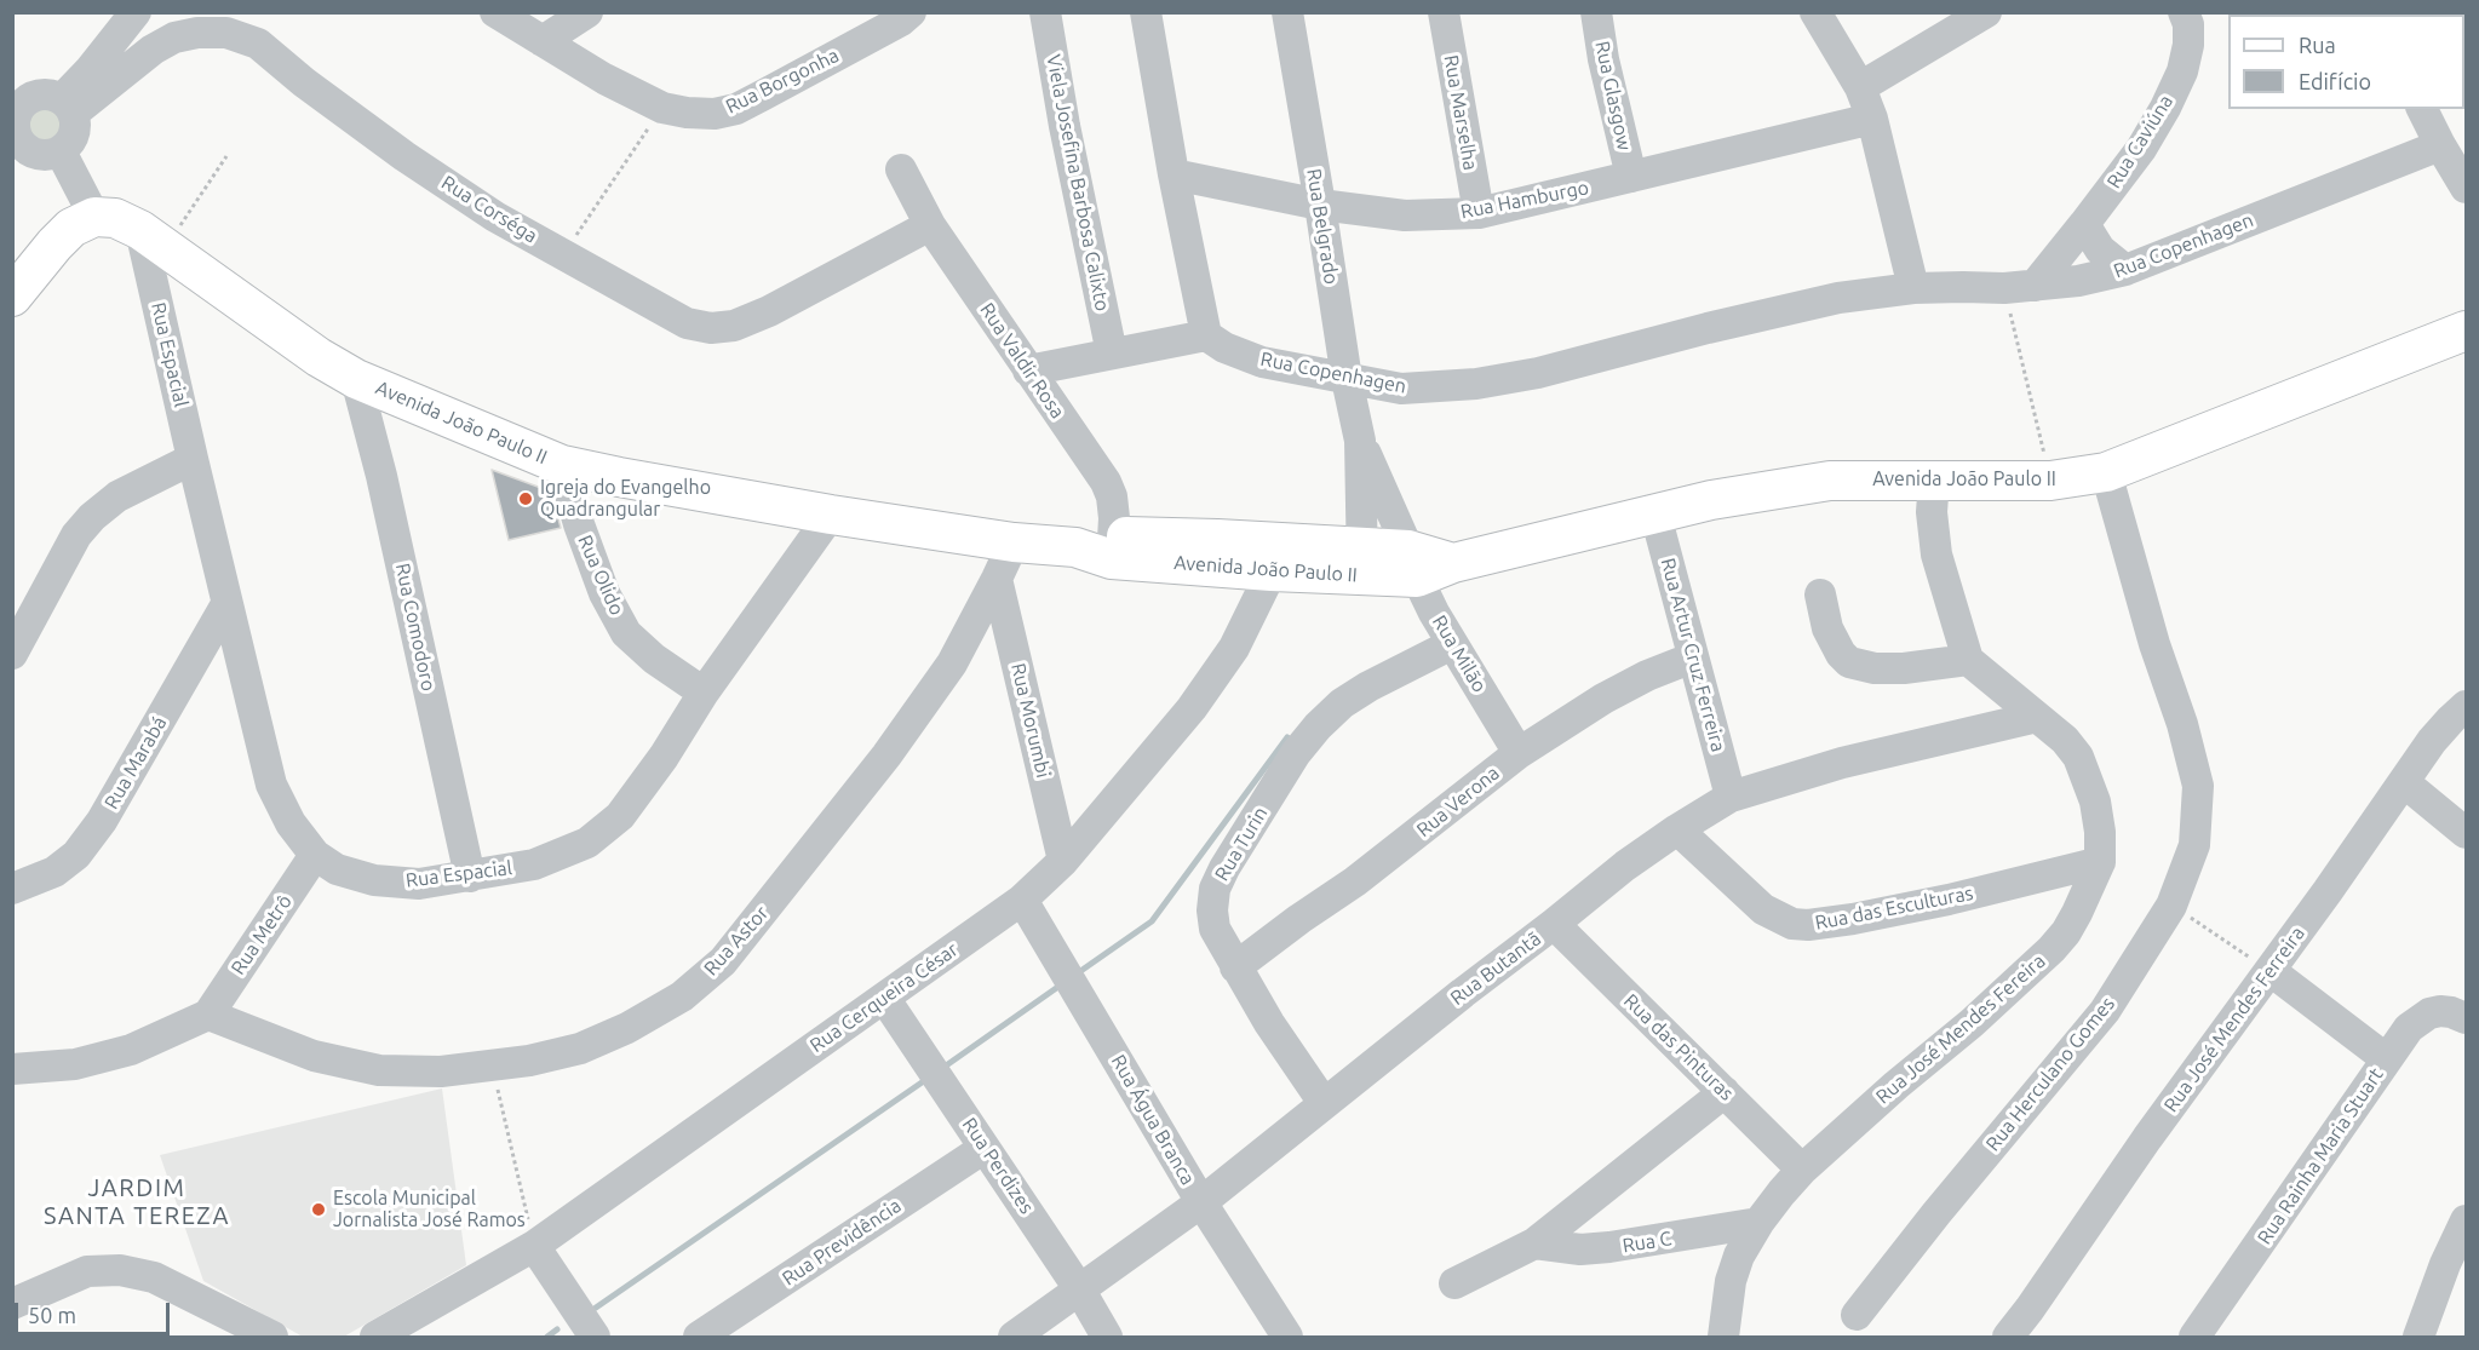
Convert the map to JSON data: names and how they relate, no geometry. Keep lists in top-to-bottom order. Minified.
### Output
{"streets":{"main road":["Avenida João Paulo II"],"street":["Rua Borgonha","Rua Glasgow","Rua Marselha","Rua Caviúna","Viela Josefina Barbosa Calixto","Rua Hamburgo","Rua Corséga","Rua Belgrado","Rua Copenhagen","Rua Espacial","Rua Valdir Rosa","Rua Olido","Rua Comodoro","Rua Milão","Rua Artur Cruz Ferreira","Rua Morumbi","Rua Marabá","Rua Verona","Rua Turin","Rua das Esculturas","Rua Metrô","Rua Astor","Rua Butantã","Rua Cerqueira César","Rua José Mendes Ferreira","Rua José Mendes Fereira","Rua das Pinturas","Rua Herculano Gomes","Rua Água Branca","Rua Rainha Maria Stuart","Rua Perdizes","Rua Previdência","Rua C"]},"crossings":[["Rua Glasgow","Rua Hamburgo"],["Rua Marselha","Rua Hamburgo"],["Rua Caviúna","Rua Copenhagen"],["Rua Hamburgo","Rua Belgrado"],["Rua Corséga","Rua Valdir Rosa"],["Rua Belgrado","Rua Copenhagen"],["Rua Belgrado","Avenida João Paulo II"],["Rua Belgrado","Rua Milão"],["Rua Espacial","Avenida João Paulo II"],["Rua Espacial","Rua Olido"],["Rua Espacial","Rua Comodoro"],["Rua Espacial","Rua Marabá"],["Rua Espacial","Rua Metrô"],["Rua Valdir Rosa","Avenida João Paulo II"],["Avenida João Paulo II","Rua Olido"],["Avenida João Paulo II","Rua Comodoro"],["Avenida João Paulo II","Rua Milão"],["Avenida João Paulo II","Rua Artur Cruz Ferreira"],["Avenida João Paulo II","Rua Astor"],["Avenida João Paulo II","Rua Cerqueira César"],["Avenida João Paulo II","Rua Herculano Gomes"],["Rua Milão","Rua Verona"],["Rua Milão","Rua Turin"],["Rua Artur Cruz Ferreira","Rua Verona"],["Rua Artur Cruz Ferreira","Rua Butantã"],["Rua Morumbi","Rua Astor"],["Rua Morumbi","Rua Cerqueira César"],["Rua Verona","Rua Turin"],["Rua Turin","Rua Butantã"],["Rua das Esculturas","Rua Butantã"],["Rua das Esculturas","Rua José Mendes Fereira"],["Rua Metrô","Rua Astor"],["Rua Butantã","Rua José Mendes Fereira"],["Rua Butantã","Rua das Pinturas"],["Rua Butantã","Rua Água Branca"],["Rua Butantã","Rua Perdizes"],["Rua Cerqueira César","Rua Água Branca"],["Rua Cerqueira César","Rua Perdizes"],["Rua José Mendes Fereira","Rua das Pinturas"],["Rua José Mendes Fereira","Rua C"],["Rua Perdizes","Rua Previdência"]],"districts":["JARDIM SANTA TEREZA"],"places":["Igreja do Evangelho Quadrangular","Escola Municipal Jornalista José Ramos"],"legend":["Rua","Edifício"],"scale_bar":"50 m"}
